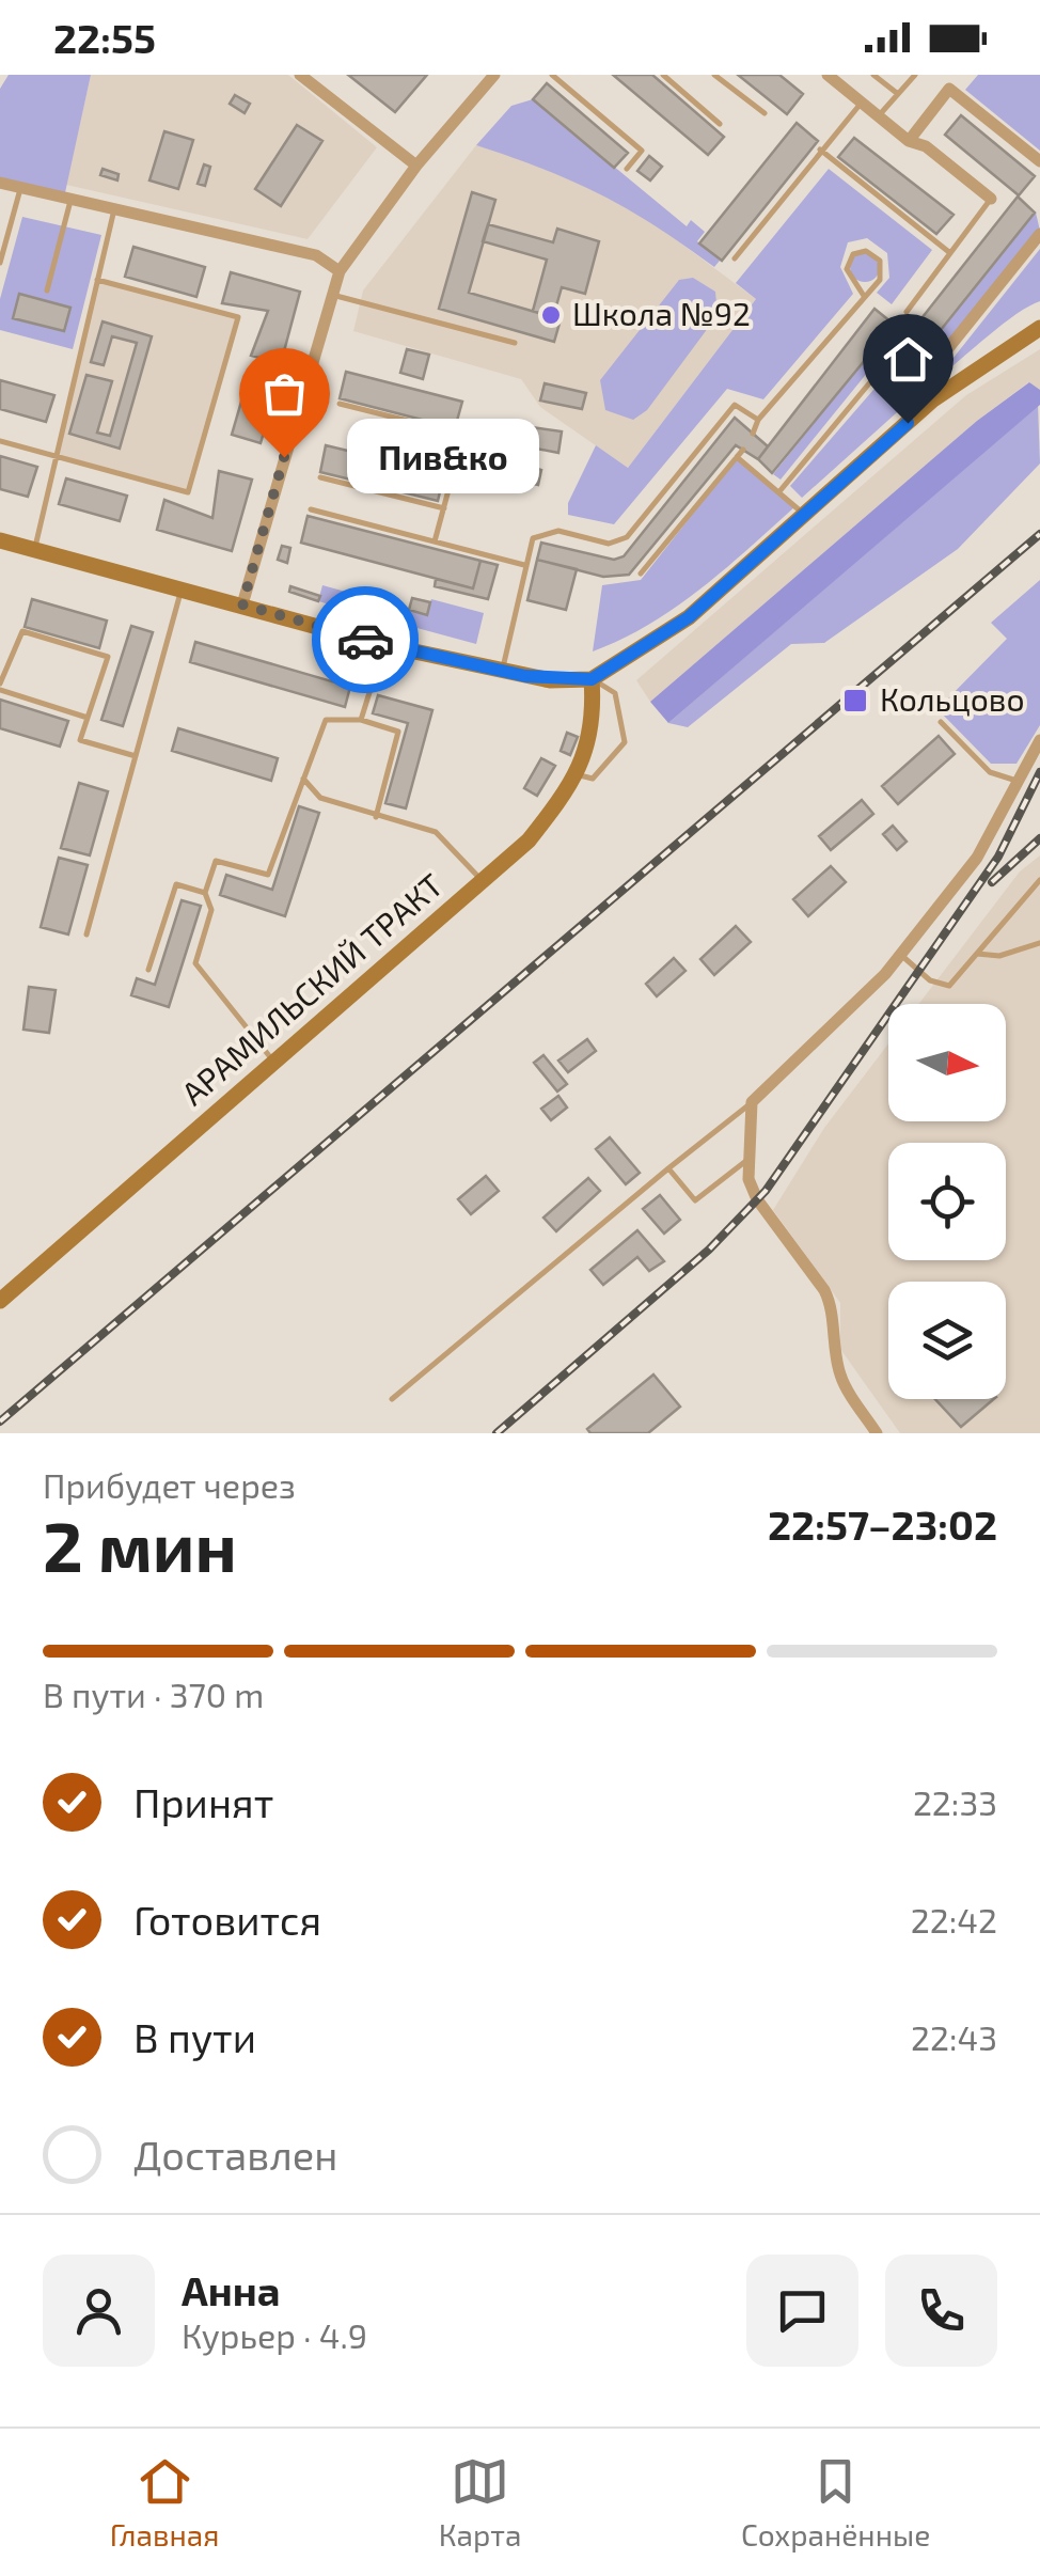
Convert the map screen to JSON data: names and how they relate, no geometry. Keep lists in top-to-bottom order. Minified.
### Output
{"streets":{"main road":["АРАМИЛЬСКИЙ ТРАКТ"]},"places":{"other":["Школа №92","Пив&ко"],"transit":["Кольцово"]},"north":"right","page":{"status":"22:55","bubble":"Пив&ко","heading":["2 мин","Прибудет через","22:57–23:02"],"panel":["Анна","Курьер · 4.9"],"bar":"В пути · 370 m","list":[["Принят","22:33"],["Готовится","22:42"],["В пути","22:43"],"Доставлен"],"tabs":["Главная","Карта","Сохранённые"]}}
